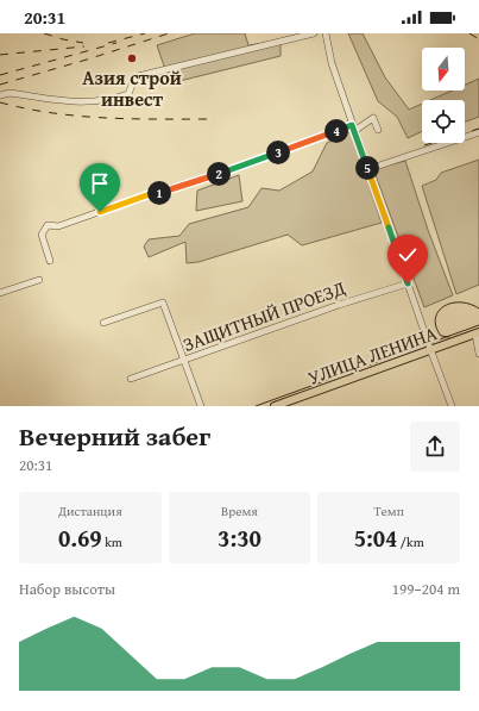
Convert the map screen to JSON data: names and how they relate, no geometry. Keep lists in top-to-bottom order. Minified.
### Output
{"streets":{"main road":["УЛИЦА ЛЕНИНА"],"street":["ЗАЩИТНЫЙ ПРОЕЗД"]},"places":["Азия строй инвест"],"north":"bottom","page":{"status":"20:31","pins":["4","3","5","2","1"],"heading":["Вечерний забег","20:31"],"stats":[["Дистанция","0.69 km"],["Время","3:30"],["Темп","5:04 /km"]],"chart":["Набор высоты","199–204 m"]}}
